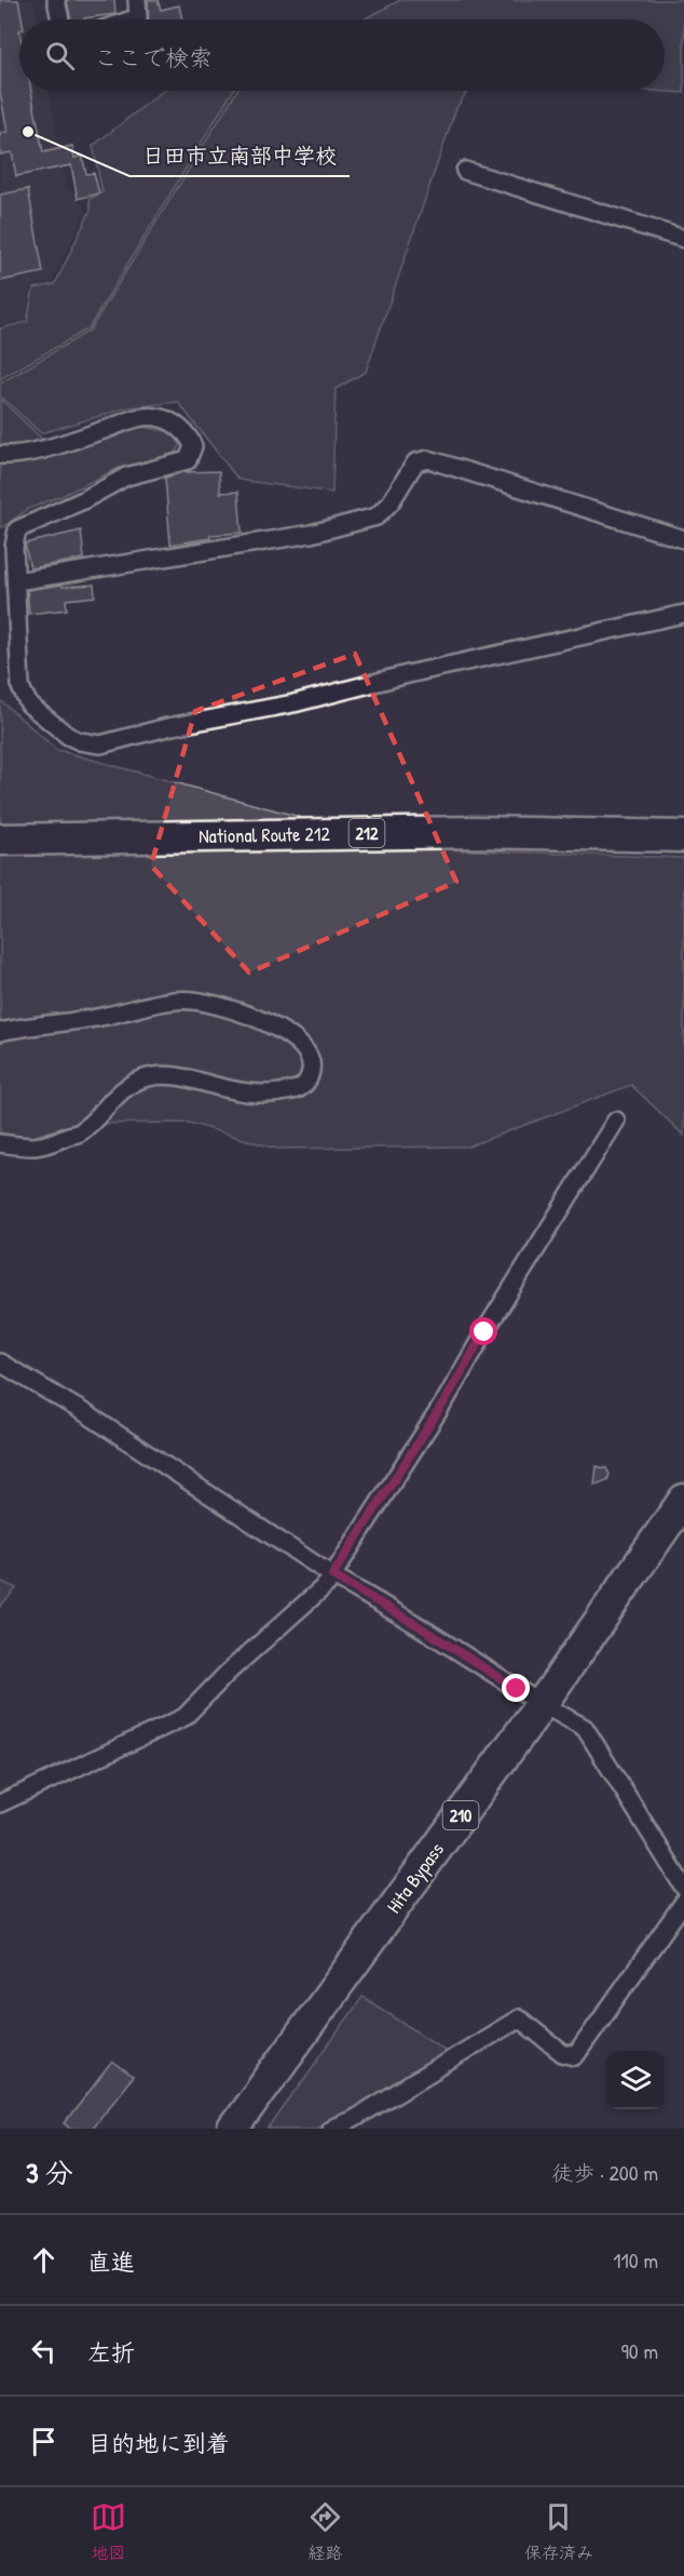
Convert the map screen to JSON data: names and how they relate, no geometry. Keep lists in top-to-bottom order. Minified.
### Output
{"streets":{"highway":["212","National Route 212","210","Hita Bypass"]},"places":["日田市立南部中学校"],"page":{"search":"ここで検索","heading":["3 分","徒歩 · 200 m"],"list":[["直進","110 m"],["左折","90 m"],"目的地に到着"],"nav":["地図","経路","保存済み"]}}
